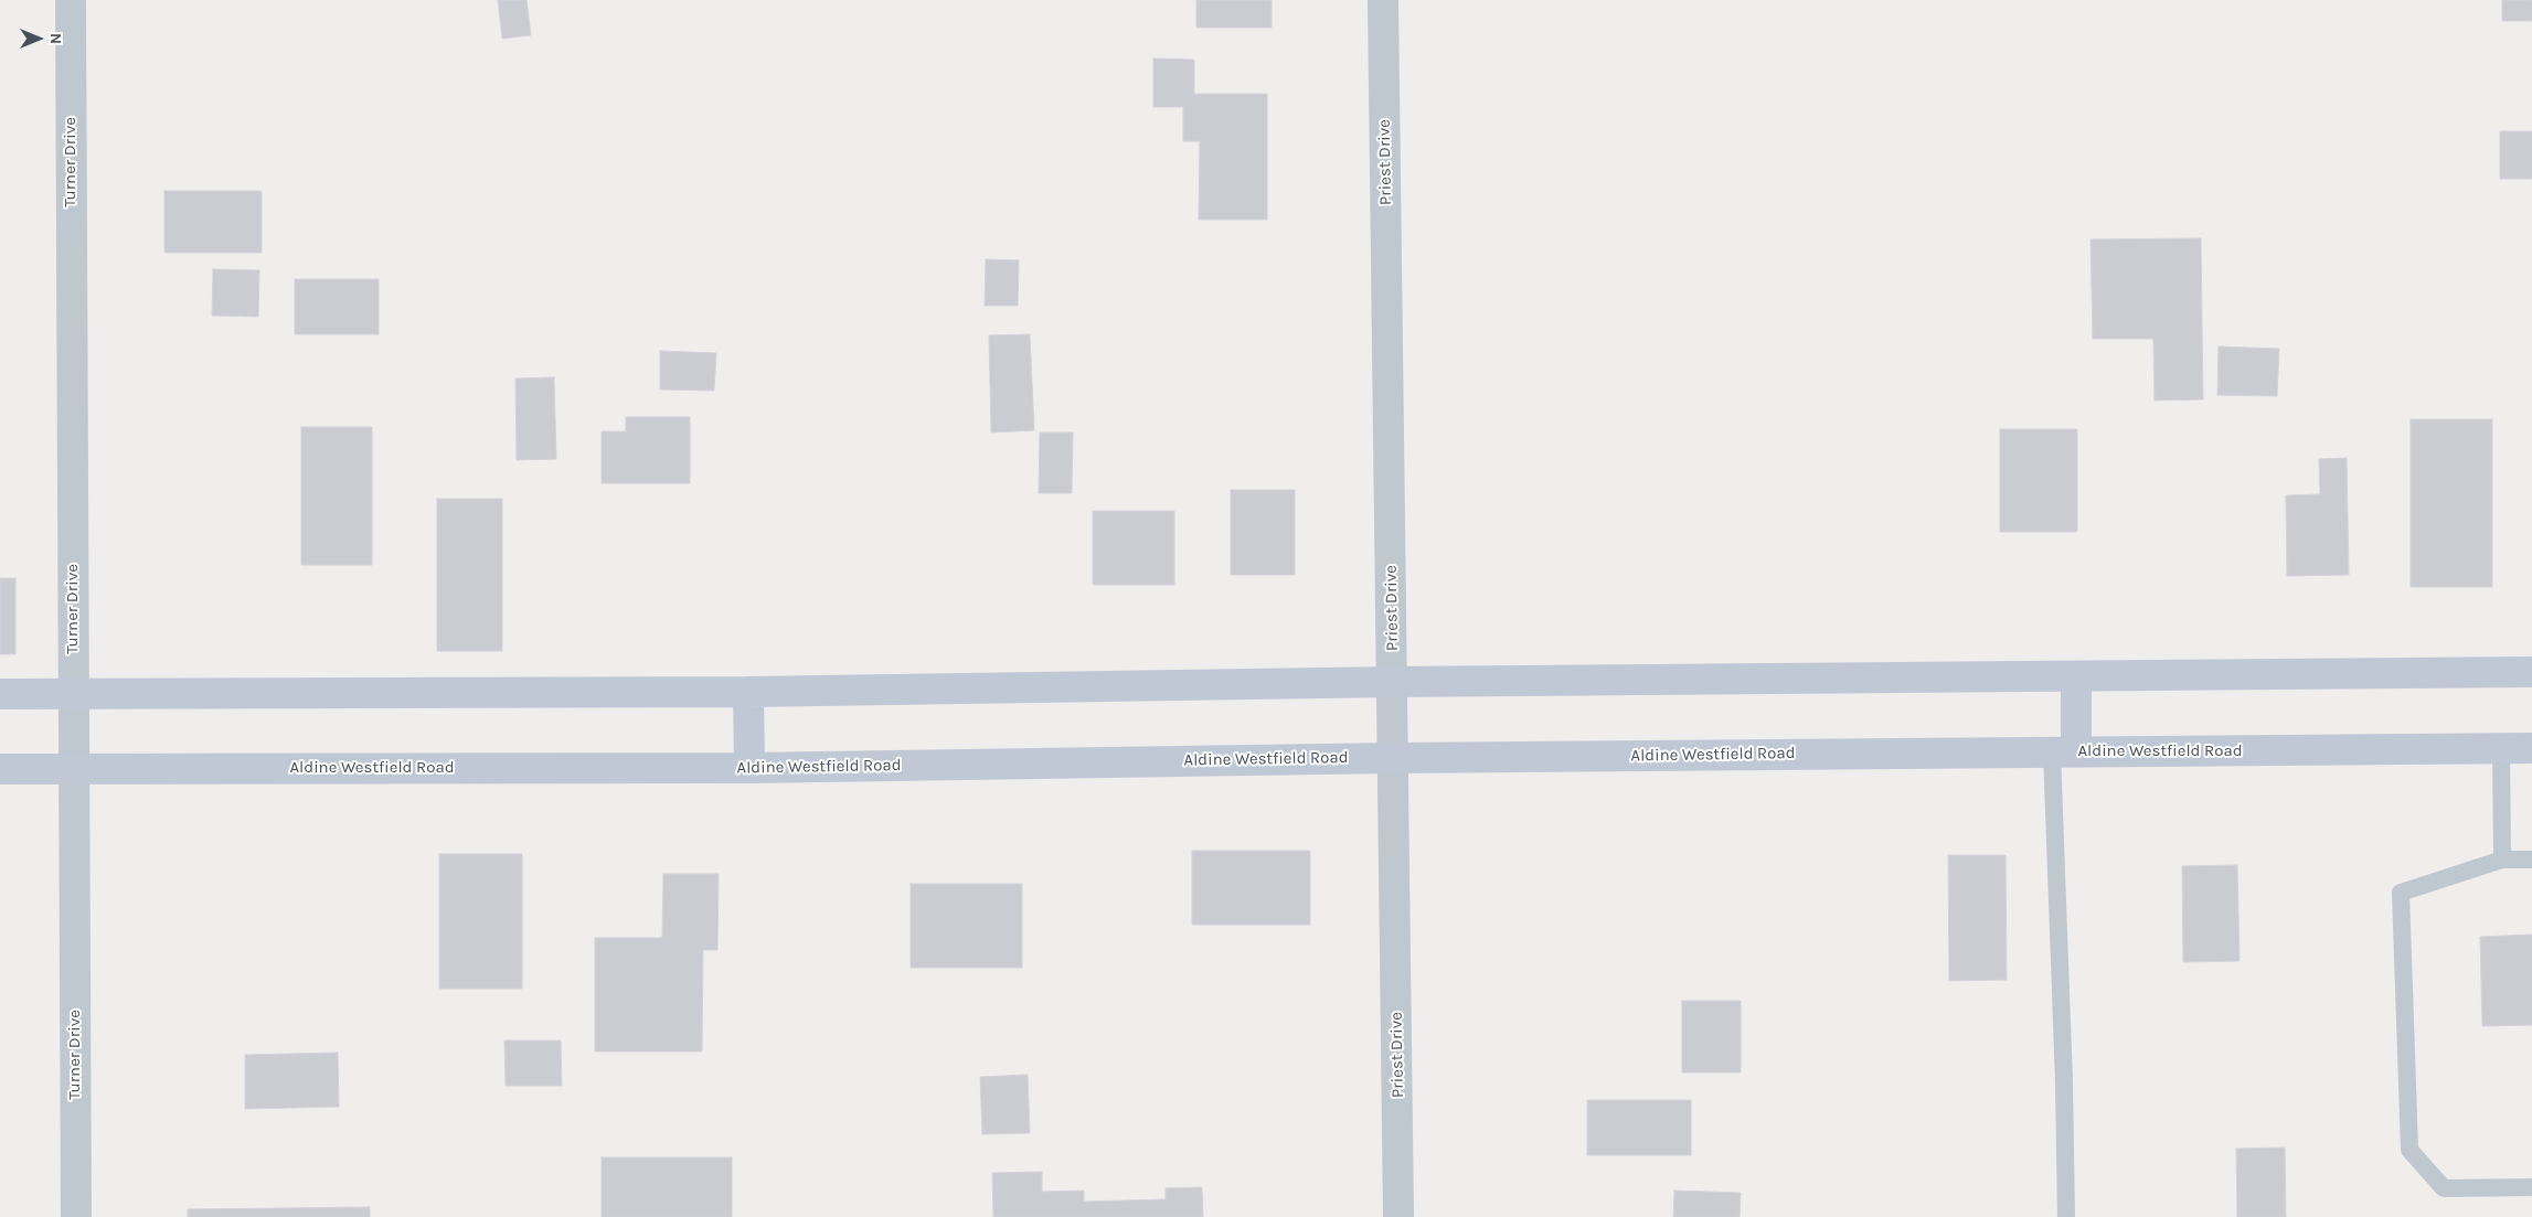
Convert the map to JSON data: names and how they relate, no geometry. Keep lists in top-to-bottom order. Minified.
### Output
{"streets":{"main road":["Aldine Westfield Road"],"street":["Turner Drive","Priest Drive"]},"crossings":[["Turner Drive","Aldine Westfield Road"],["Priest Drive","Aldine Westfield Road"]],"north":"right"}
